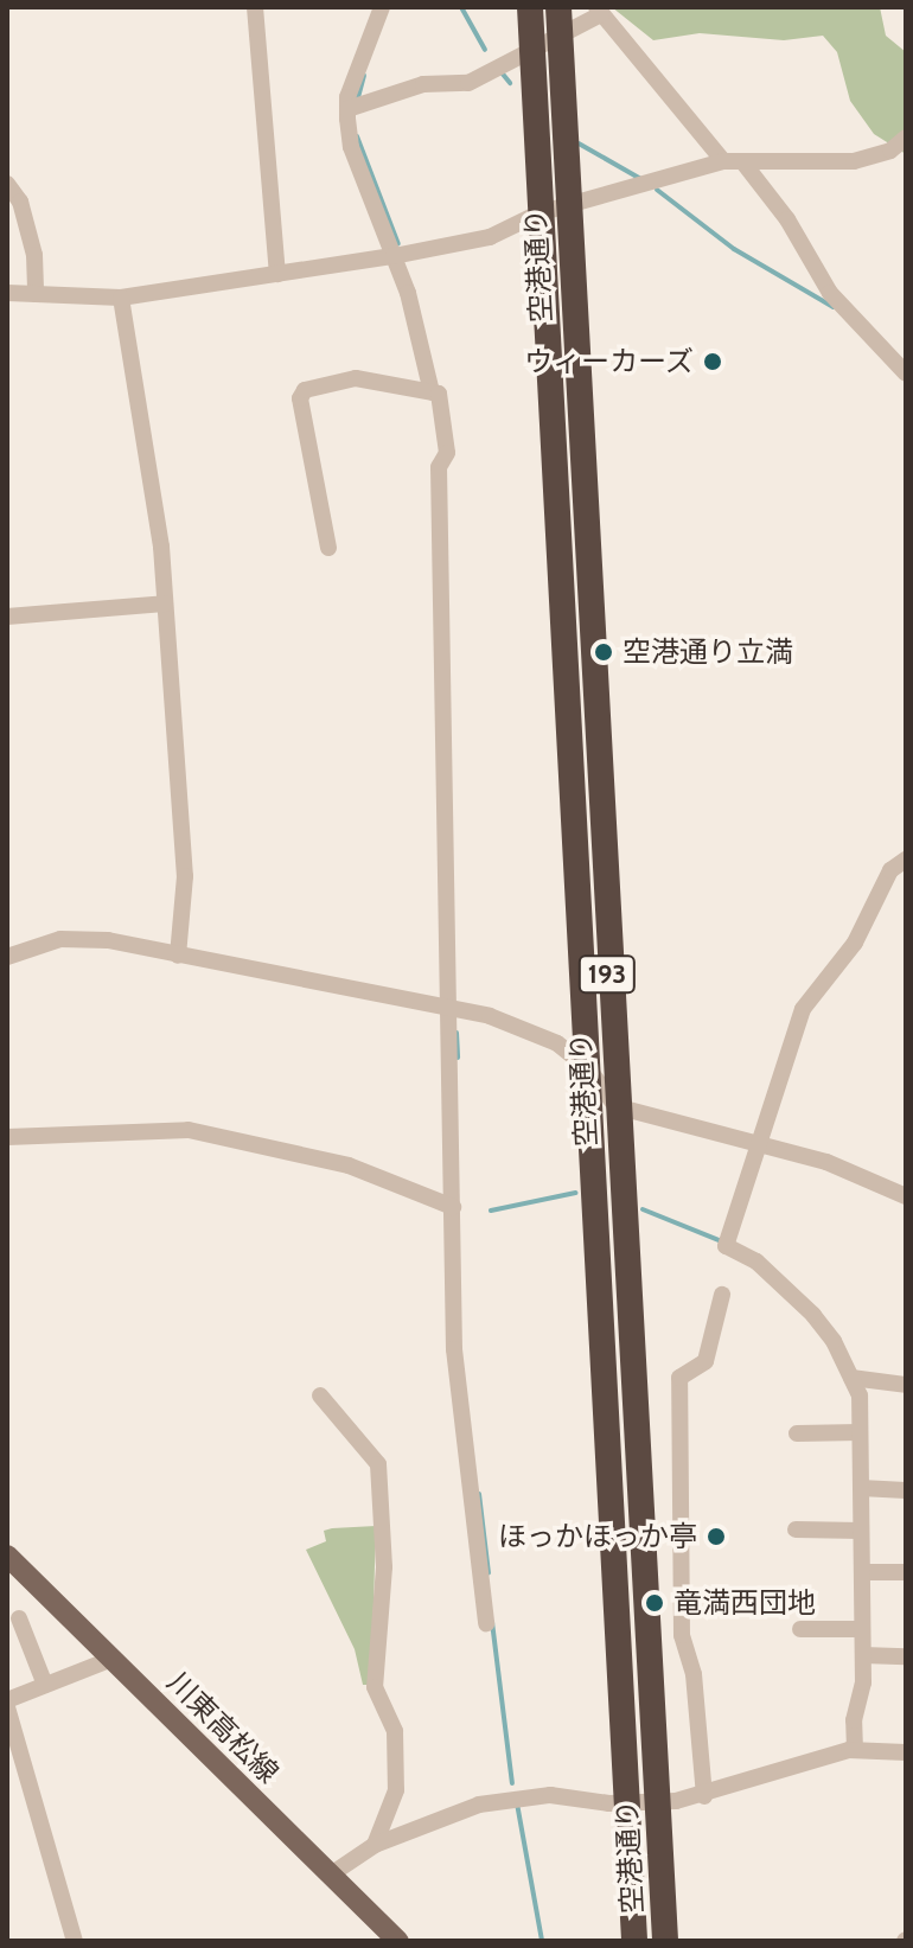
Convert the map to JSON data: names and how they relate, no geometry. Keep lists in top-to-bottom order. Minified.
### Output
{"streets":{"highway":["空港通り","193"],"main road":["川東高松線"]},"places":["ウィーカーズ","空港通り立満","ほっかほっか亭","竜満西団地"]}
